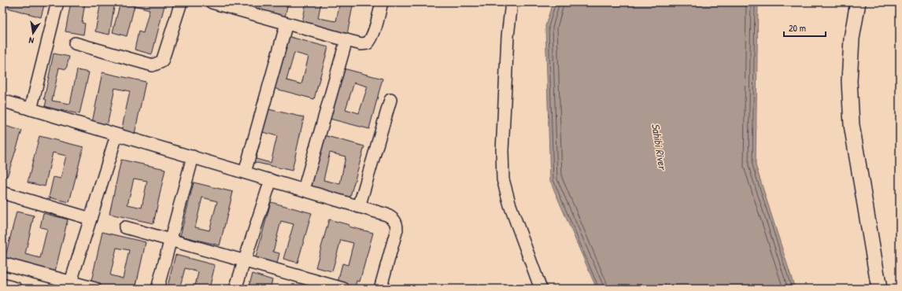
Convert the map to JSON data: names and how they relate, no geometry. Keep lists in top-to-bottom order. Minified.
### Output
{"water":["Sahibi River"],"scale_bar":"20 m","north":"bottom"}
